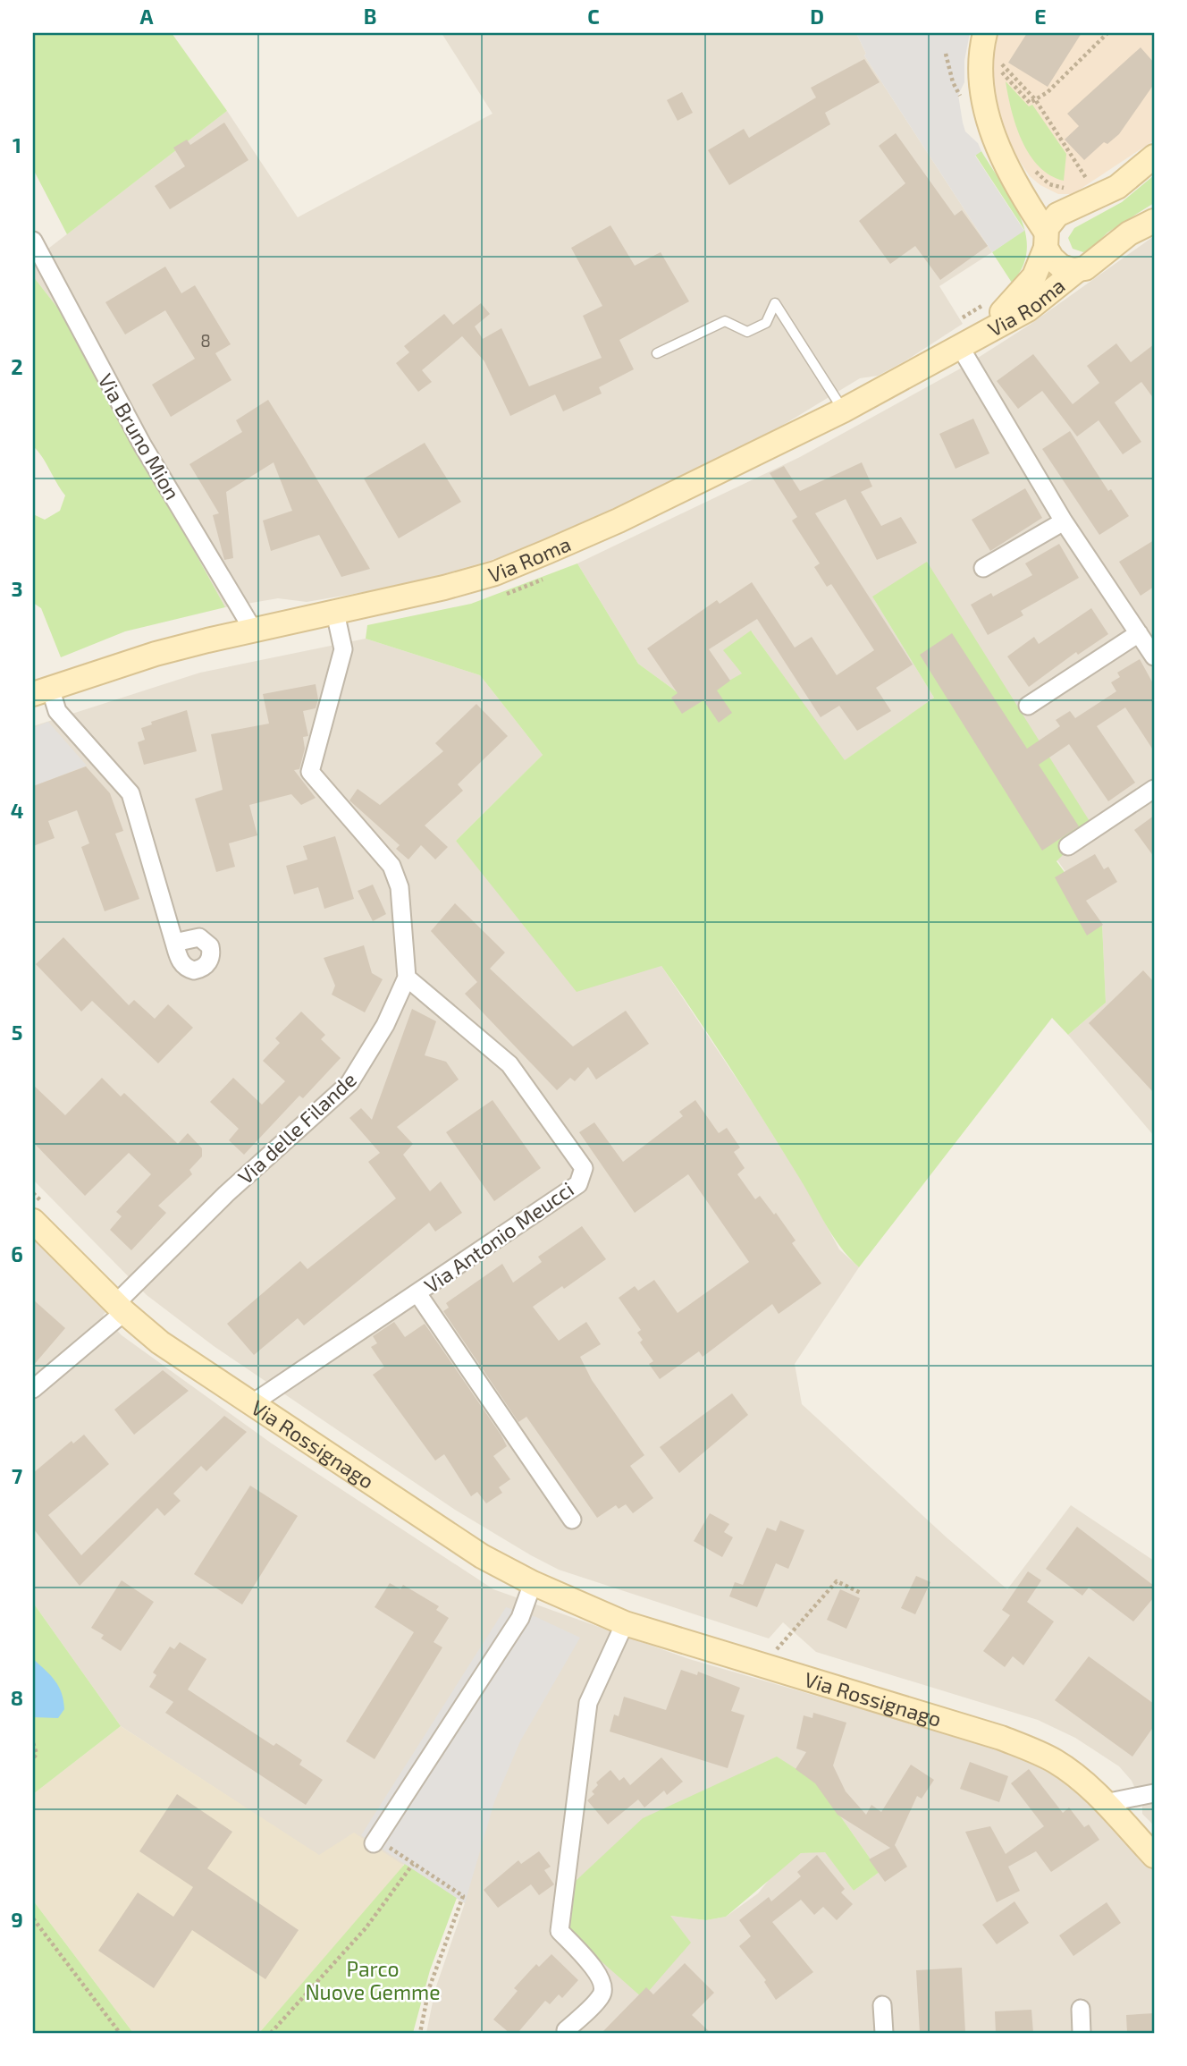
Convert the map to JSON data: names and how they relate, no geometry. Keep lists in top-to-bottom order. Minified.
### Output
{"streets":{"street":["Via Roma","Via Bruno Mion","Via delle Filande","Via Antonio Meucci","Via Rossignago"]},"crossings":[["Via Roma","Via Bruno Mion"],["Via Roma","Via delle Filande"],["Via delle Filande","Via Antonio Meucci"],["Via delle Filande","Via Rossignago"],["Via Antonio Meucci","Via Rossignago"]],"parks":["Parco Nuove Gemme"],"house_numbers":["8"],"grid":{"columns":["A","B","C","D","E"],"rows":["1","2","3","4","5","6","7","8","9"]}}
